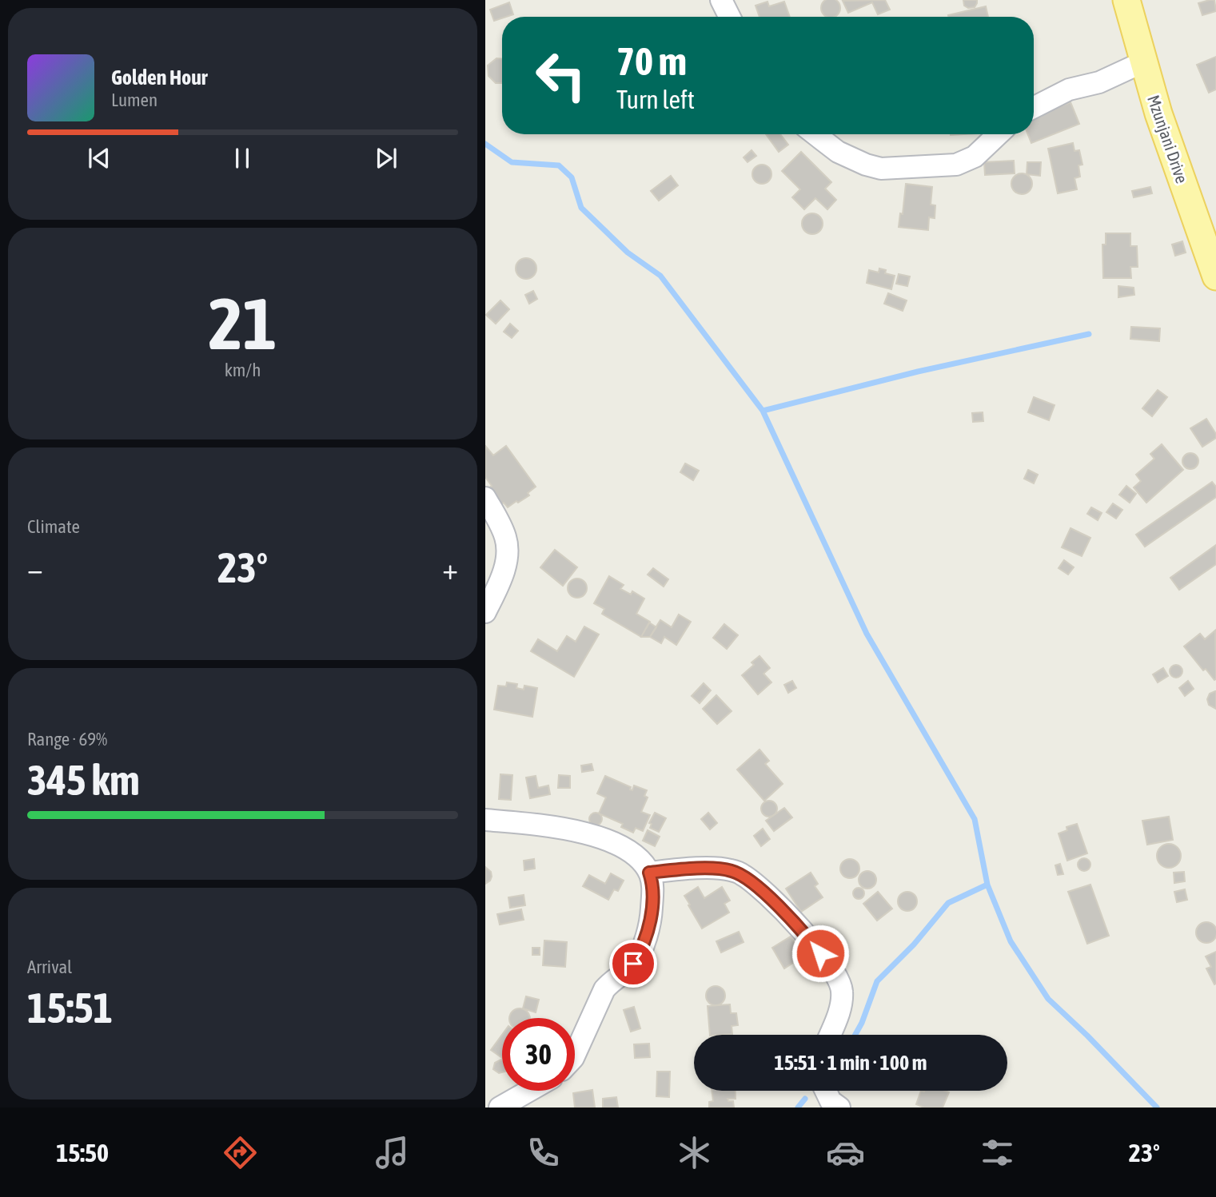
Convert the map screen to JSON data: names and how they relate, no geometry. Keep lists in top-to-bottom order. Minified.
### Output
{"streets":{"main road":["Mzunjani Drive"]},"page":{"turn":["70 m","Turn left"],"song":["Golden Hour","Lumen"],"tile":[["21","km/h"],"Climate",["Range · 69%","345 km"],["Arrival","15:51"]],"heat":["−","23°","+"],"limit":"30","trip":"15:51 · 1 min · 100 m","tabs":["15:50","23°"]}}
